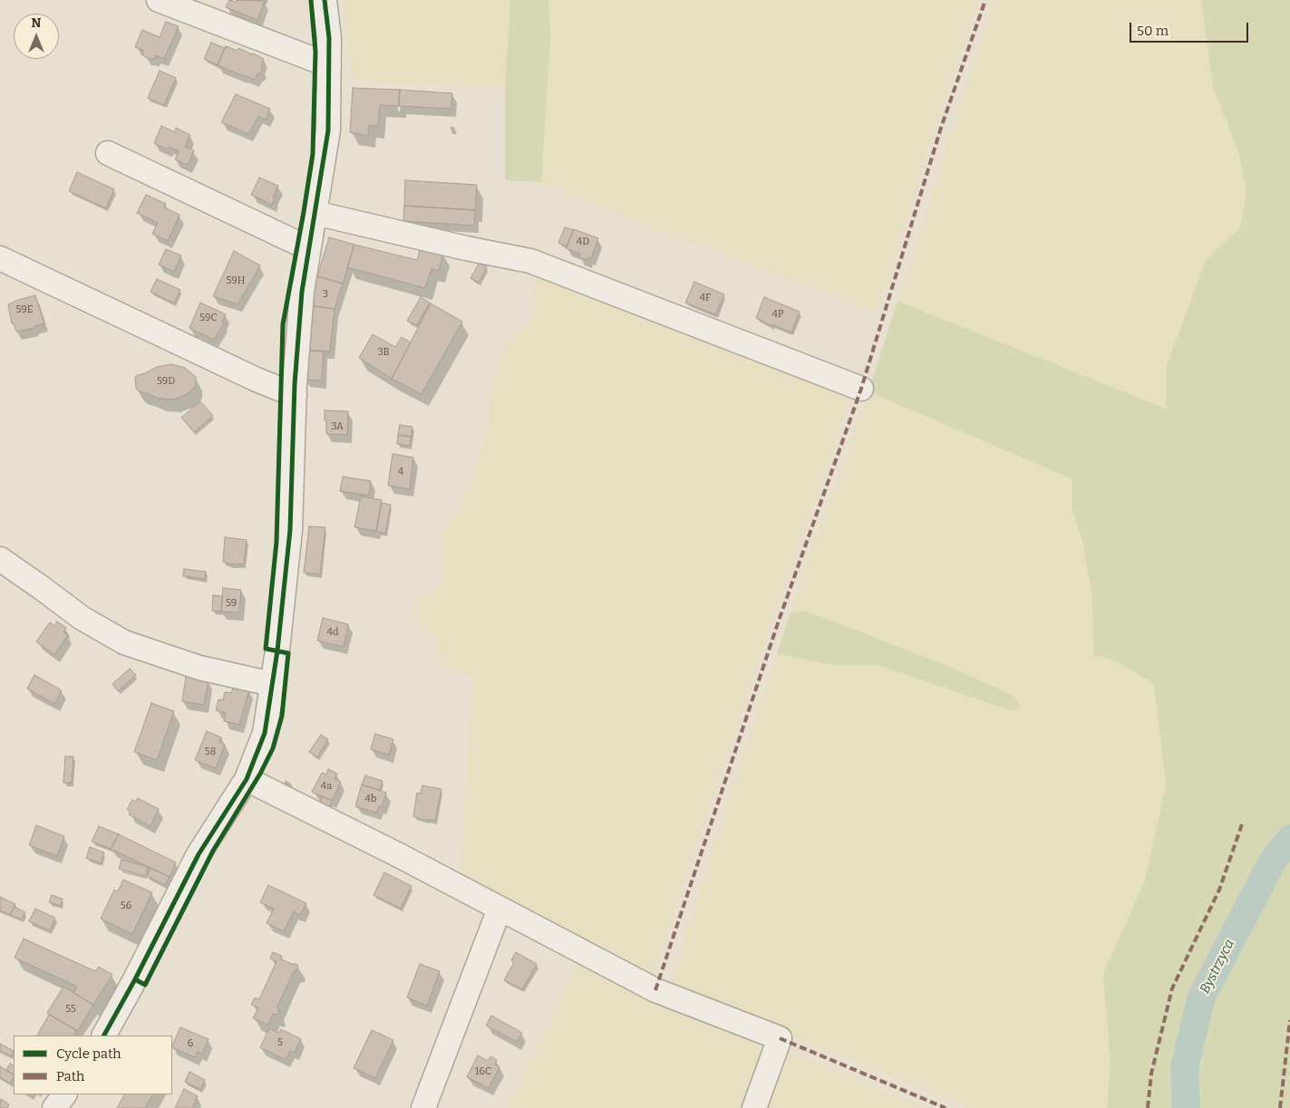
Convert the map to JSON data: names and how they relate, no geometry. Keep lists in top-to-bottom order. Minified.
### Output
{"water":["Bystrzyca"],"house_numbers":["4D","59H","3","4F","59E","4P","59C","3B","59D","3A","4","59","4d","58","4a","4b","56","55","5","6","16C"],"legend":["Cycle path","Path"],"scale_bar":"50 m","north":"top"}
